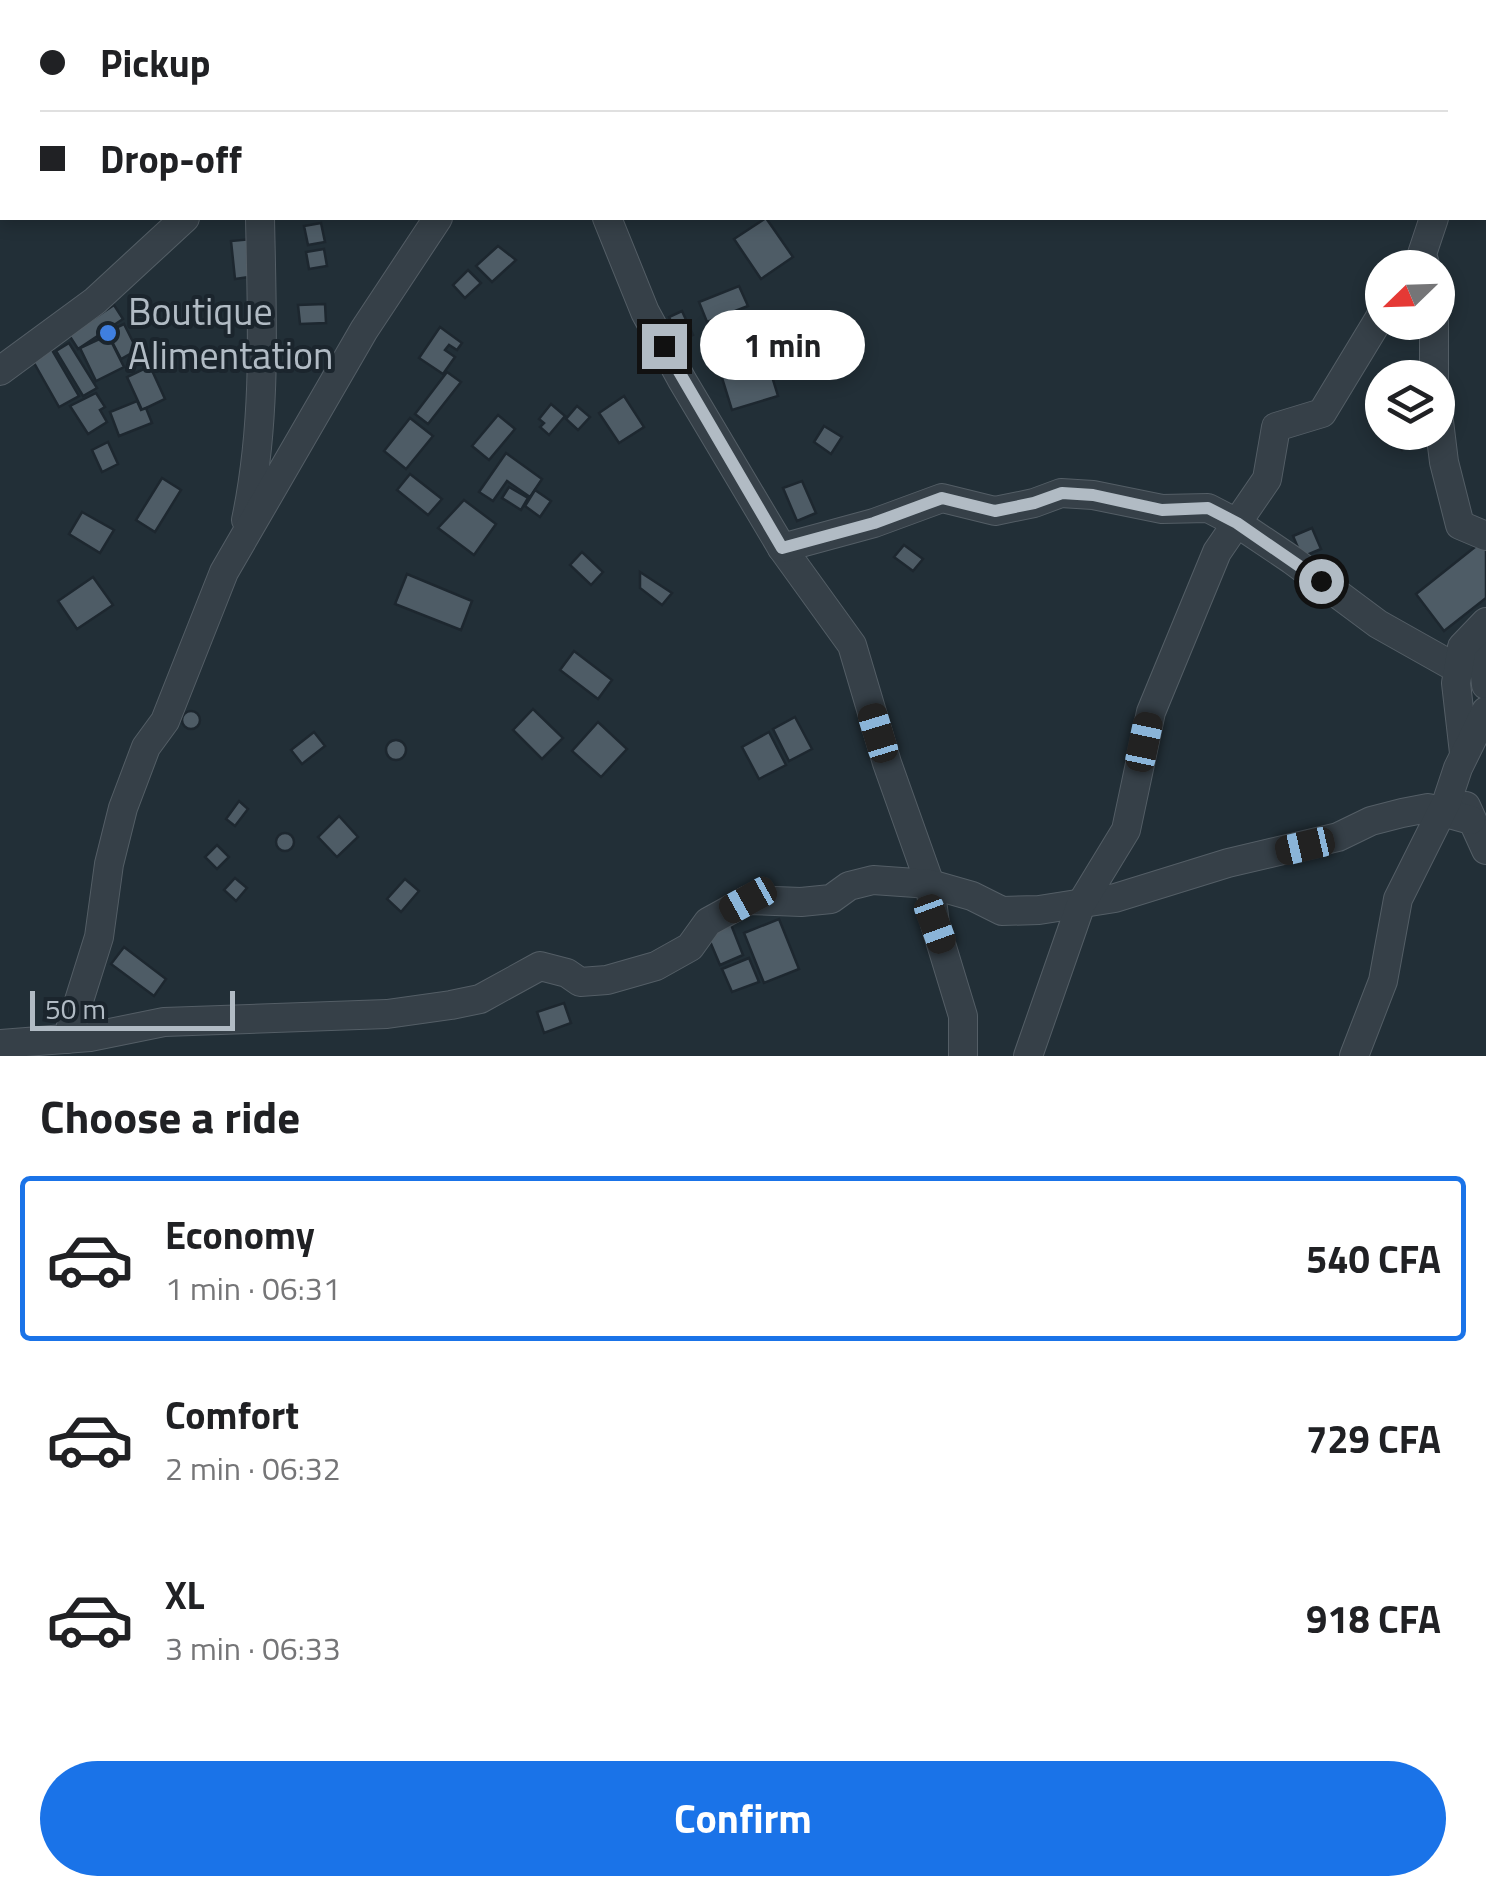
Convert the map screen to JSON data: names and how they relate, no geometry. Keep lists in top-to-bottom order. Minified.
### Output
{"places":["Boutique Alimentation"],"scale_bar":"50 m","north":"bottom left","page":{"banner":["Pickup","Drop-off"],"bubble":"1 min","scale":"50 m","heading":"Choose a ride","list":[{"name":"Economy","note":"1 min · 06:31","value":"540 CFA"},{"name":"Comfort","note":"2 min · 06:32","value":"729 CFA"},{"name":"XL","note":"3 min · 06:33","value":"918 CFA"}],"buttons":"Confirm"}}
